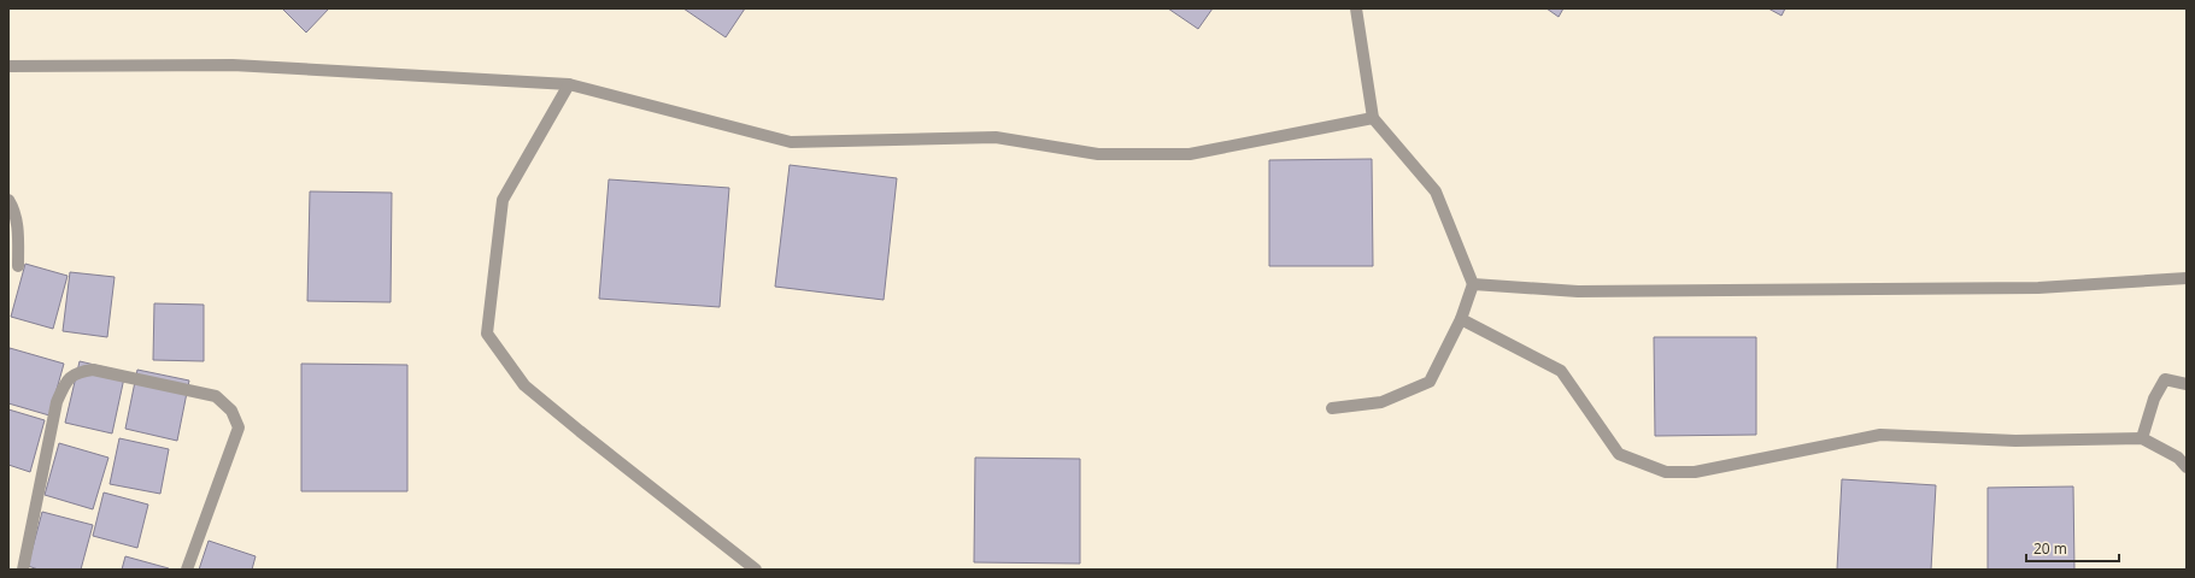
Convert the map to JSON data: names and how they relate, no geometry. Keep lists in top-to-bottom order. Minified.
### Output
{"scale_bar":"20 m"}
